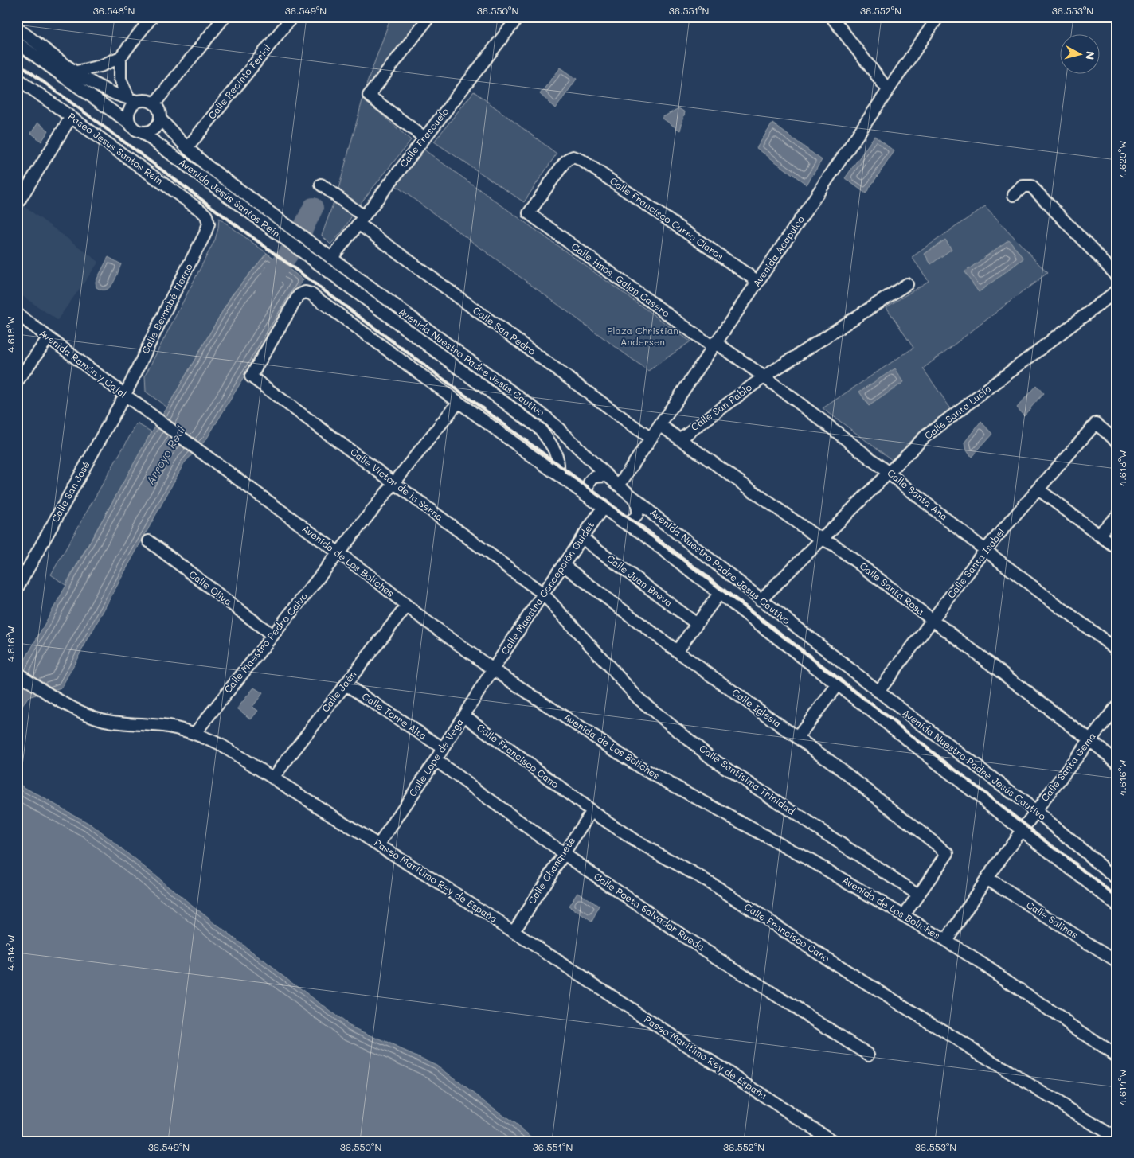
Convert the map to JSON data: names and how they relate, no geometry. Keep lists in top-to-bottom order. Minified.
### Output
{"streets":{"street":["Calle Recinto Ferial","Calle Frascuelo","Paseo Jesús Santos Reín","Avenida Jesús Santos Reín","Calle Francisco Curro Claros","Avenida Acapulco","Calle Hnos. Galan Casero","Calle Bernabé Tierno","Calle San Pedro","Avenida Nuestro Padre Jesús Cautivo","Avenida Ramón y Cajal","Calle San Pablo","Calle Santa Lucía","Calle Víctor de la Serna","Calle San José","Calle Santa Ana","Avenida de Los Boliches","Calle Santa Isabel","Calle Juan Breva","Calle Oliva","Calle Maestra Concepción Guidet","Calle Santa Rosa","Calle Maestro Pedro Calvo","Calle Jaén","Calle Iglesia","Calle Torre Alta","Calle Francisco Cano","Calle Lope de Vega","Calle Santa Gema","Calle Santísima Trinidad","Calle Chanquete","Paseo Marítimo Rey de España","Calle Poeta Salvador Rueda","Calle Salinas"]},"crossings":[["Calle Recinto Ferial","Avenida Jesús Santos Reín"],["Calle Frascuelo","Avenida Jesús Santos Reín"],["Calle Frascuelo","Calle San Pedro"],["Calle Frascuelo","Avenida Nuestro Padre Jesús Cautivo"],["Paseo Jesús Santos Reín","Calle Bernabé Tierno"],["Avenida Jesús Santos Reín","Avenida Nuestro Padre Jesús Cautivo"],["Calle Francisco Curro Claros","Avenida Acapulco"],["Calle Francisco Curro Claros","Calle Hnos. Galan Casero"],["Avenida Acapulco","Calle Hnos. Galan Casero"],["Avenida Acapulco","Calle San Pedro"],["Avenida Acapulco","Avenida Nuestro Padre Jesús Cautivo"],["Avenida Acapulco","Calle Santa Ana"],["Avenida Acapulco","Calle Santa Rosa"],["Calle Hnos. Galan Casero","Calle Santa Ana"],["Calle Bernabé Tierno","Avenida Ramón y Cajal"],["Calle Bernabé Tierno","Calle San José"],["Avenida Nuestro Padre Jesús Cautivo","Calle Santa Lucía"],["Avenida Nuestro Padre Jesús Cautivo","Calle Víctor de la Serna"],["Avenida Nuestro Padre Jesús Cautivo","Calle Santa Isabel"],["Avenida Nuestro Padre Jesús Cautivo","Calle Maestra Concepción Guidet"],["Avenida Nuestro Padre Jesús Cautivo","Calle Maestro Pedro Calvo"],["Avenida Nuestro Padre Jesús Cautivo","Calle Santa Gema"],["Avenida Ramón y Cajal","Calle San José"],["Avenida Ramón y Cajal","Avenida de Los Boliches"],["Calle San Pablo","Calle Santa Ana"],["Calle San Pablo","Calle Santa Rosa"],["Calle Santa Lucía","Calle Santa Ana"],["Calle Santa Lucía","Calle Santa Rosa"],["Calle Víctor de la Serna","Calle Maestra Concepción Guidet"],["Calle Víctor de la Serna","Calle Maestro Pedro Calvo"],["Calle Víctor de la Serna","Calle Santísima Trinidad"],["Calle Santa Ana","Calle Santa Isabel"],["Avenida de Los Boliches","Calle Maestra Concepción Guidet"],["Avenida de Los Boliches","Calle Maestro Pedro Calvo"],["Avenida de Los Boliches","Calle Jaén"],["Avenida de Los Boliches","Calle Lope de Vega"],["Avenida de Los Boliches","Calle Santa Gema"],["Calle Santa Isabel","Calle Santa Rosa"],["Calle Juan Breva","Calle Maestra Concepción Guidet"],["Calle Oliva","Calle Maestro Pedro Calvo"],["Calle Maestra Concepción Guidet","Calle Iglesia"],["Calle Maestra Concepción Guidet","Calle Lope de Vega"],["Calle Maestra Concepción Guidet","Calle Santísima Trinidad"],["Calle Santa Rosa","Calle Santa Gema"],["Calle Maestro Pedro Calvo","Paseo Marítimo Rey de España"],["Calle Jaén","Calle Torre Alta"],["Calle Jaén","Paseo Marítimo Rey de España"],["Calle Iglesia","Calle Santísima Trinidad"],["Calle Torre Alta","Calle Lope de Vega"],["Calle Francisco Cano","Calle Lope de Vega"],["Calle Francisco Cano","Calle Chanquete"],["Calle Lope de Vega","Paseo Marítimo Rey de España"],["Calle Lope de Vega","Calle Poeta Salvador Rueda"],["Calle Santa Gema","Calle Salinas"],["Calle Chanquete","Paseo Marítimo Rey de España"],["Calle Chanquete","Calle Poeta Salvador Rueda"]],"water":["Arroyo Real"],"parks":["Plaza Christian Andersen"],"north":"right","coordinates":["36.548°N","36.549°N","36.550°N","36.551°N","36.552°N","36.553°N","4.620°W","4.618°W","4.616°W","4.614°W"]}
